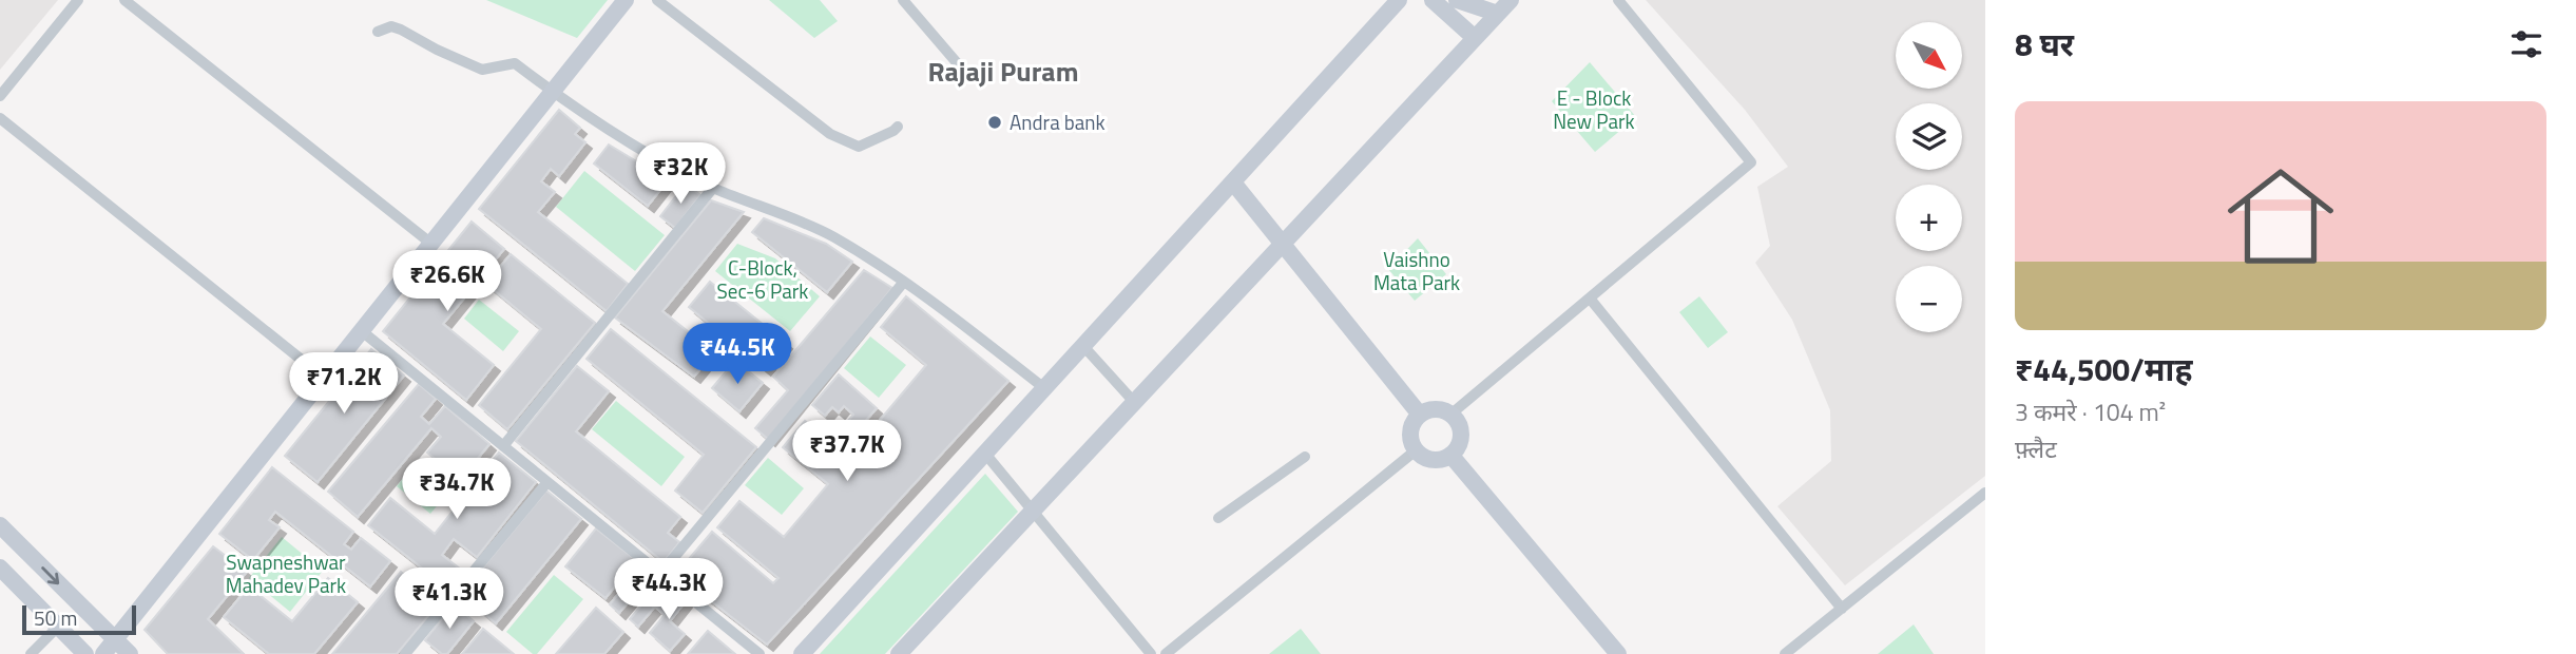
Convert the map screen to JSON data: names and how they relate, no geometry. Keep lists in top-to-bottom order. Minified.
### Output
{"districts":["Rajaji Puram"],"parks":["E - Block New Park","Vaishno Mata Park","C-Block, Sec-6 Park","Swapneshwar Mahadev Park"],"places":["Andra bank"],"scale_bar":"50 m","north":"bottom right","page":{"heading":"8 घर","map_buttons":["+","−"],"list":[{"name":"₹44,500/माह","note":"3 कमरे · 104 m² · फ़्लैट"}],"price":["₹32K","₹26.6K","₹44.5K","₹71.2K","₹37.7K","₹34.7K","₹44.3K","₹41.3K"],"scale":"50 m"}}
